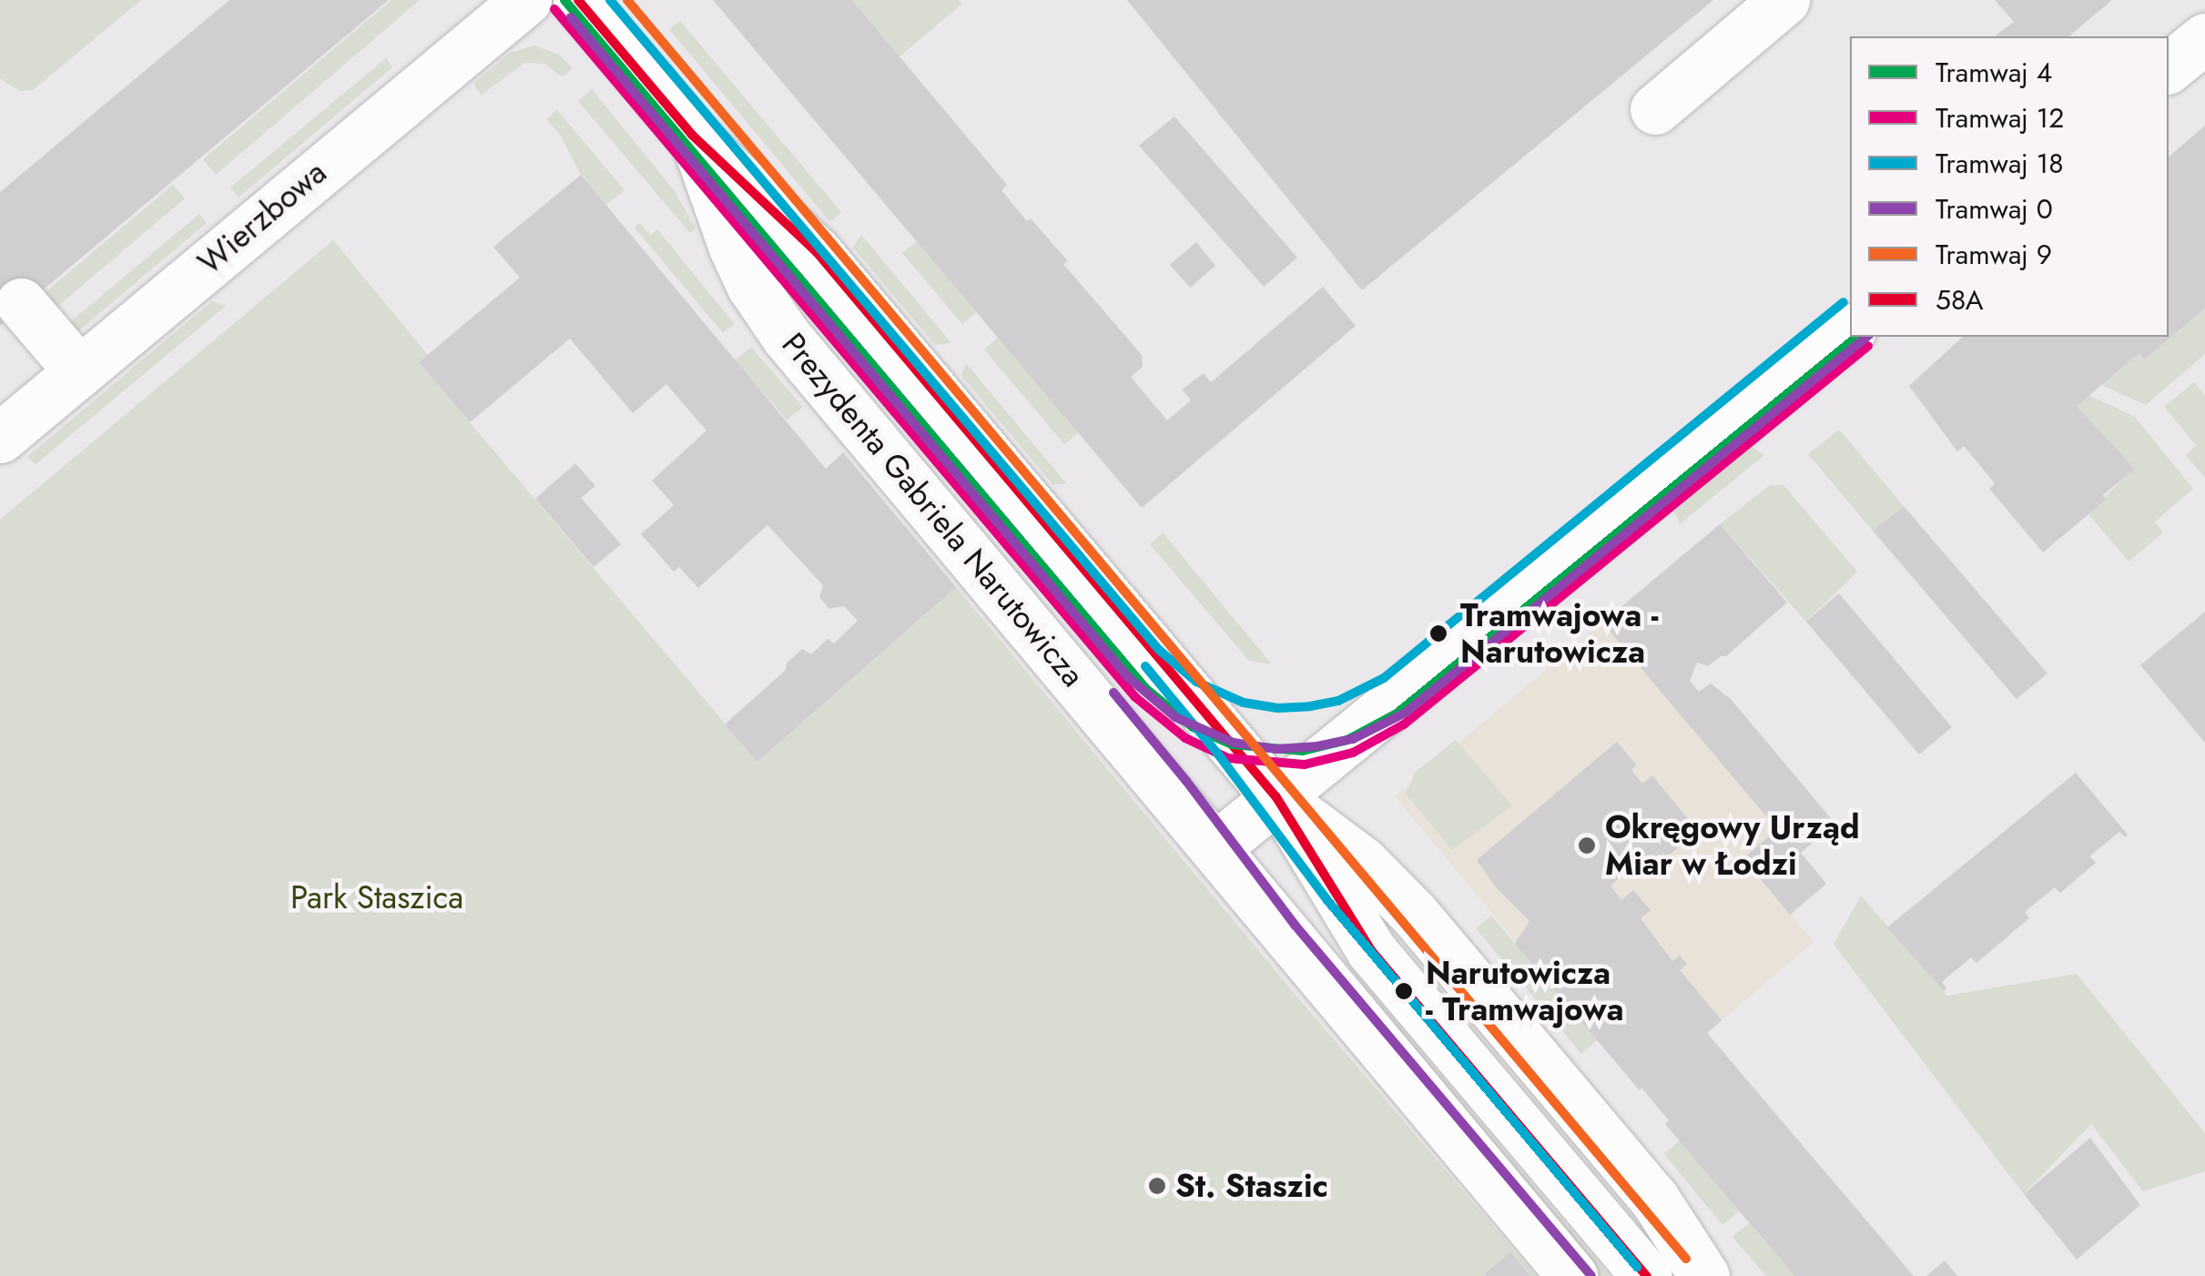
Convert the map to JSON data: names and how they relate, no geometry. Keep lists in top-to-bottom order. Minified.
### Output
{"streets":{"street":["Wierzbowa","Prezydenta Gabriela Narutowicza"]},"parks":["Park Staszica"],"places":["Tramwajowa - Narutowicza","Okręgowy Urząd Miar w Łodzi","Narutowicza - Tramwajowa","St. Staszic"],"lines":["tram line 4","tram line 18","tram line 9","transit line 58A","tram line 12","tram line 0"],"legend":["Tramwaj 4","Tramwaj 12","Tramwaj 18","Tramwaj 0","Tramwaj 9","58A"]}
